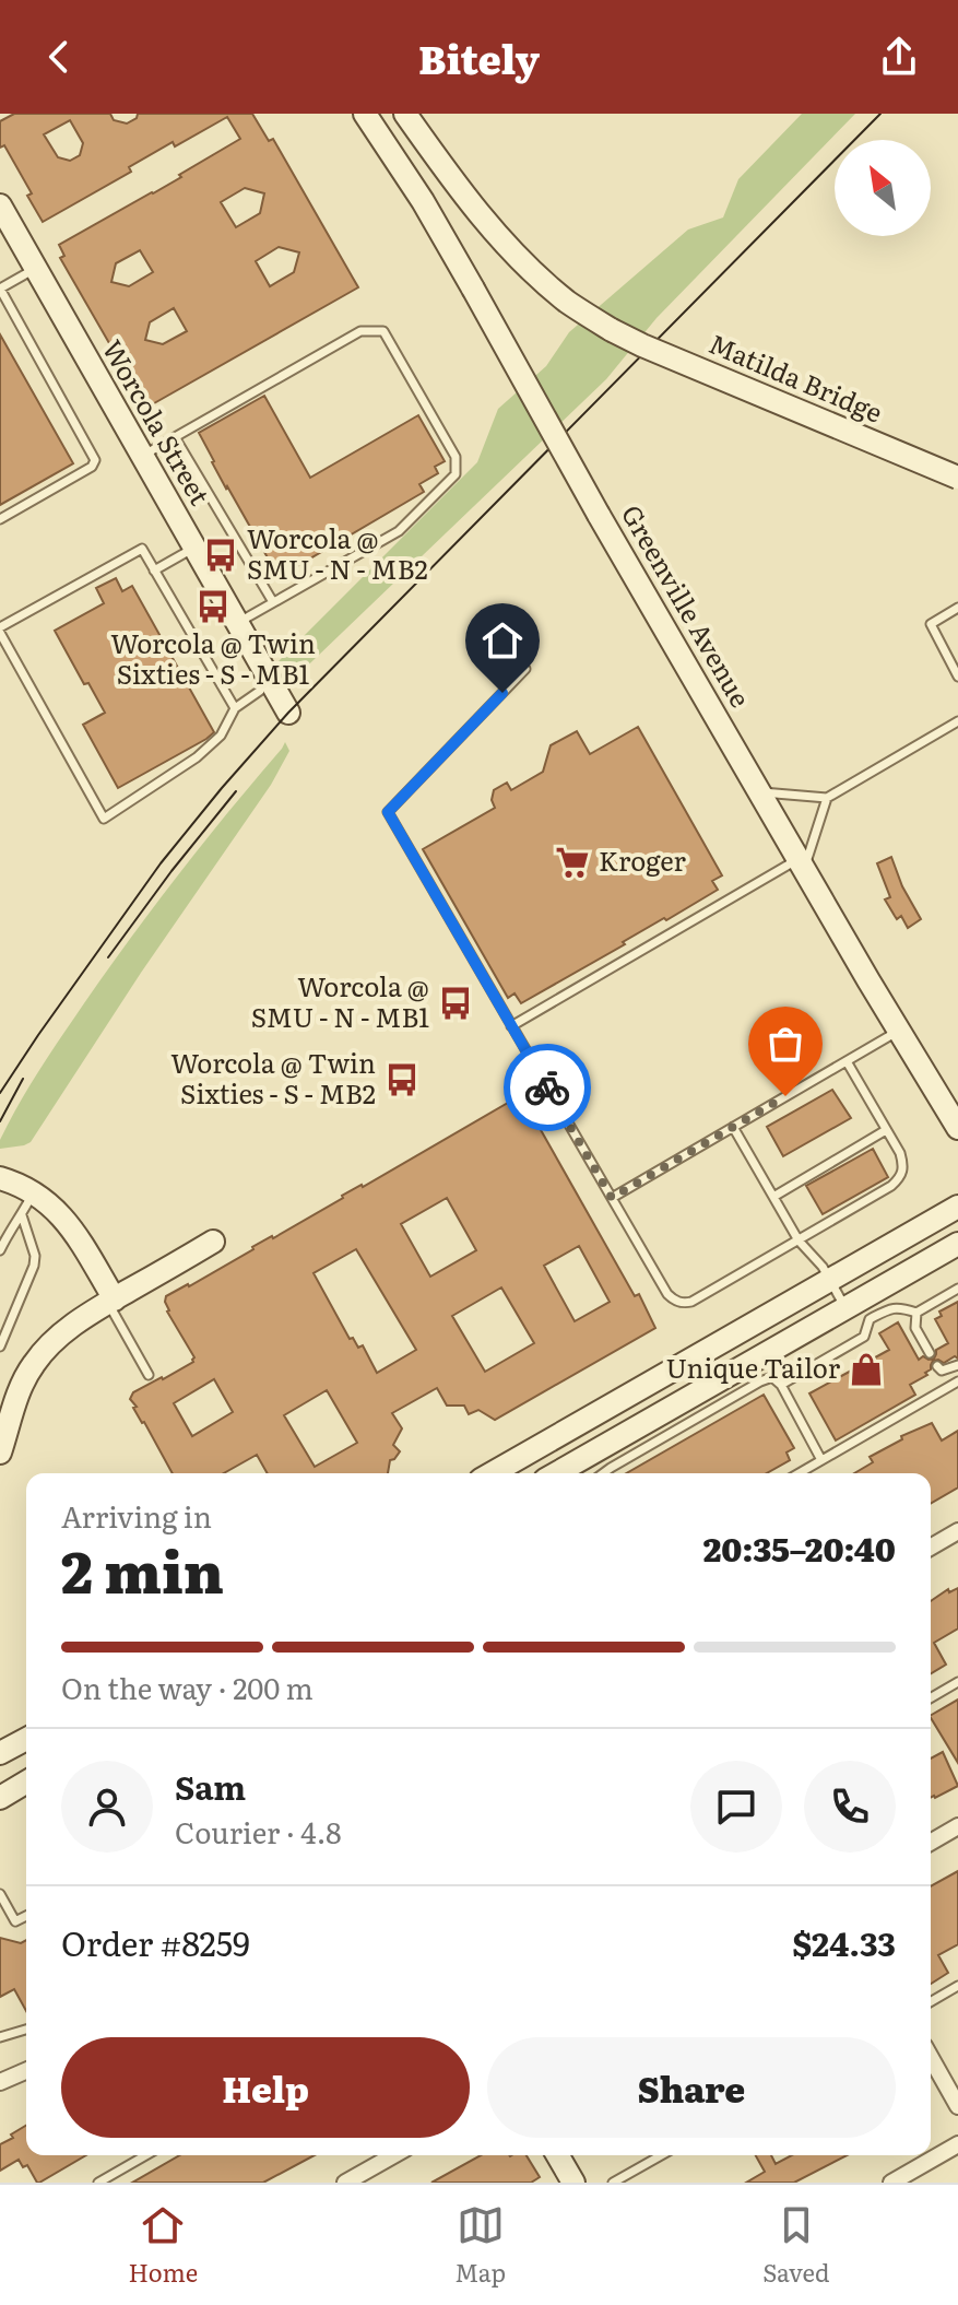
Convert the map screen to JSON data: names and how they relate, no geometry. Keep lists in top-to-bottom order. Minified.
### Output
{"streets":{"main road":["Matilda Bridge","Worcola Street","Greenville Avenue"]},"places":{"bus stop":["Worcola @ SMU - N - MB2","Worcola @ Twin Sixties - S - MB1","Worcola @ SMU - N - MB1","Worcola @ Twin Sixties - S - MB2"],"supermarket":["Kroger"],"shop":["Unique Tailor"]},"north":"top left","page":{"header":"Bitely","heading":["2 min","Arriving in","20:35–20:40"],"panel":["Sam","Courier · 4.8","Order #8259","$24.33"],"bar":"On the way · 200 m","buttons":["Help","Share"],"tabs":["Home","Map","Saved"]}}
